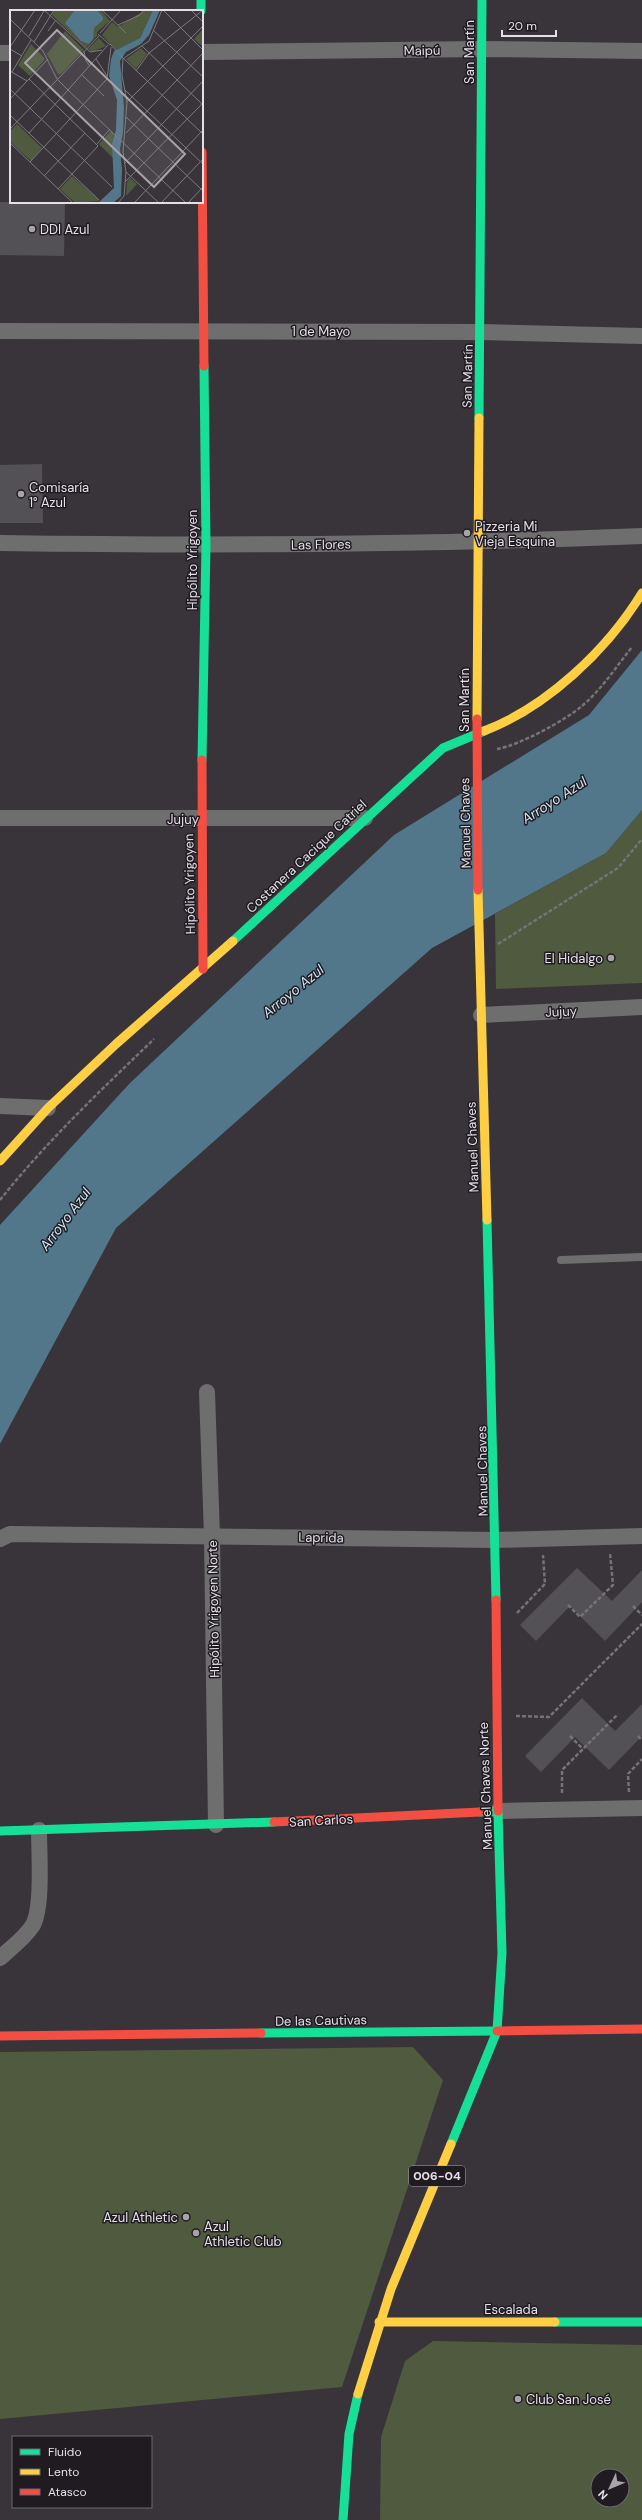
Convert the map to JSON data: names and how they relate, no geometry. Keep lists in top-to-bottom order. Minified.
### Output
{"streets":{"main road":["San Martín","Hipólito Yrigoyen","Manuel Chaves","Costanera Cacique Catriel","Manuel Chaves Norte","San Carlos","De las Cautivas","006-04","Escalada"],"street":["Maipú","1 de Mayo","Las Flores","Jujuy","Laprida","Hipólito Yrigoyen Norte"]},"crossings":[["Maipú","San Martín"],["San Martín","1 de Mayo"],["San Martín","Las Flores"],["San Martín","Manuel Chaves"],["San Martín","Costanera Cacique Catriel"],["1 de Mayo","Hipólito Yrigoyen"],["Las Flores","Hipólito Yrigoyen"],["Hipólito Yrigoyen","Jujuy"],["Hipólito Yrigoyen","Costanera Cacique Catriel"],["Jujuy","Manuel Chaves"],["Jujuy","Costanera Cacique Catriel"],["Manuel Chaves","Laprida"],["Manuel Chaves","Manuel Chaves Norte"],["Laprida","Hipólito Yrigoyen Norte"],["Laprida","Manuel Chaves Norte"],["Hipólito Yrigoyen Norte","San Carlos"],["Manuel Chaves Norte","San Carlos"],["Manuel Chaves Norte","De las Cautivas"],["Manuel Chaves Norte","006-04"],["De las Cautivas","006-04"],["006-04","Escalada"]],"water":["Arroyo Azul"],"places":["DDI Azul","Comisaría 1° Azul","Pizzeria Mi Vieja Esquina","El Hidalgo","Azul Athletic","Azul Athletic Club","Club San José"],"legend":["Fluido","Lento","Atasco"],"scale_bar":"20 m","north":"bottom left"}
